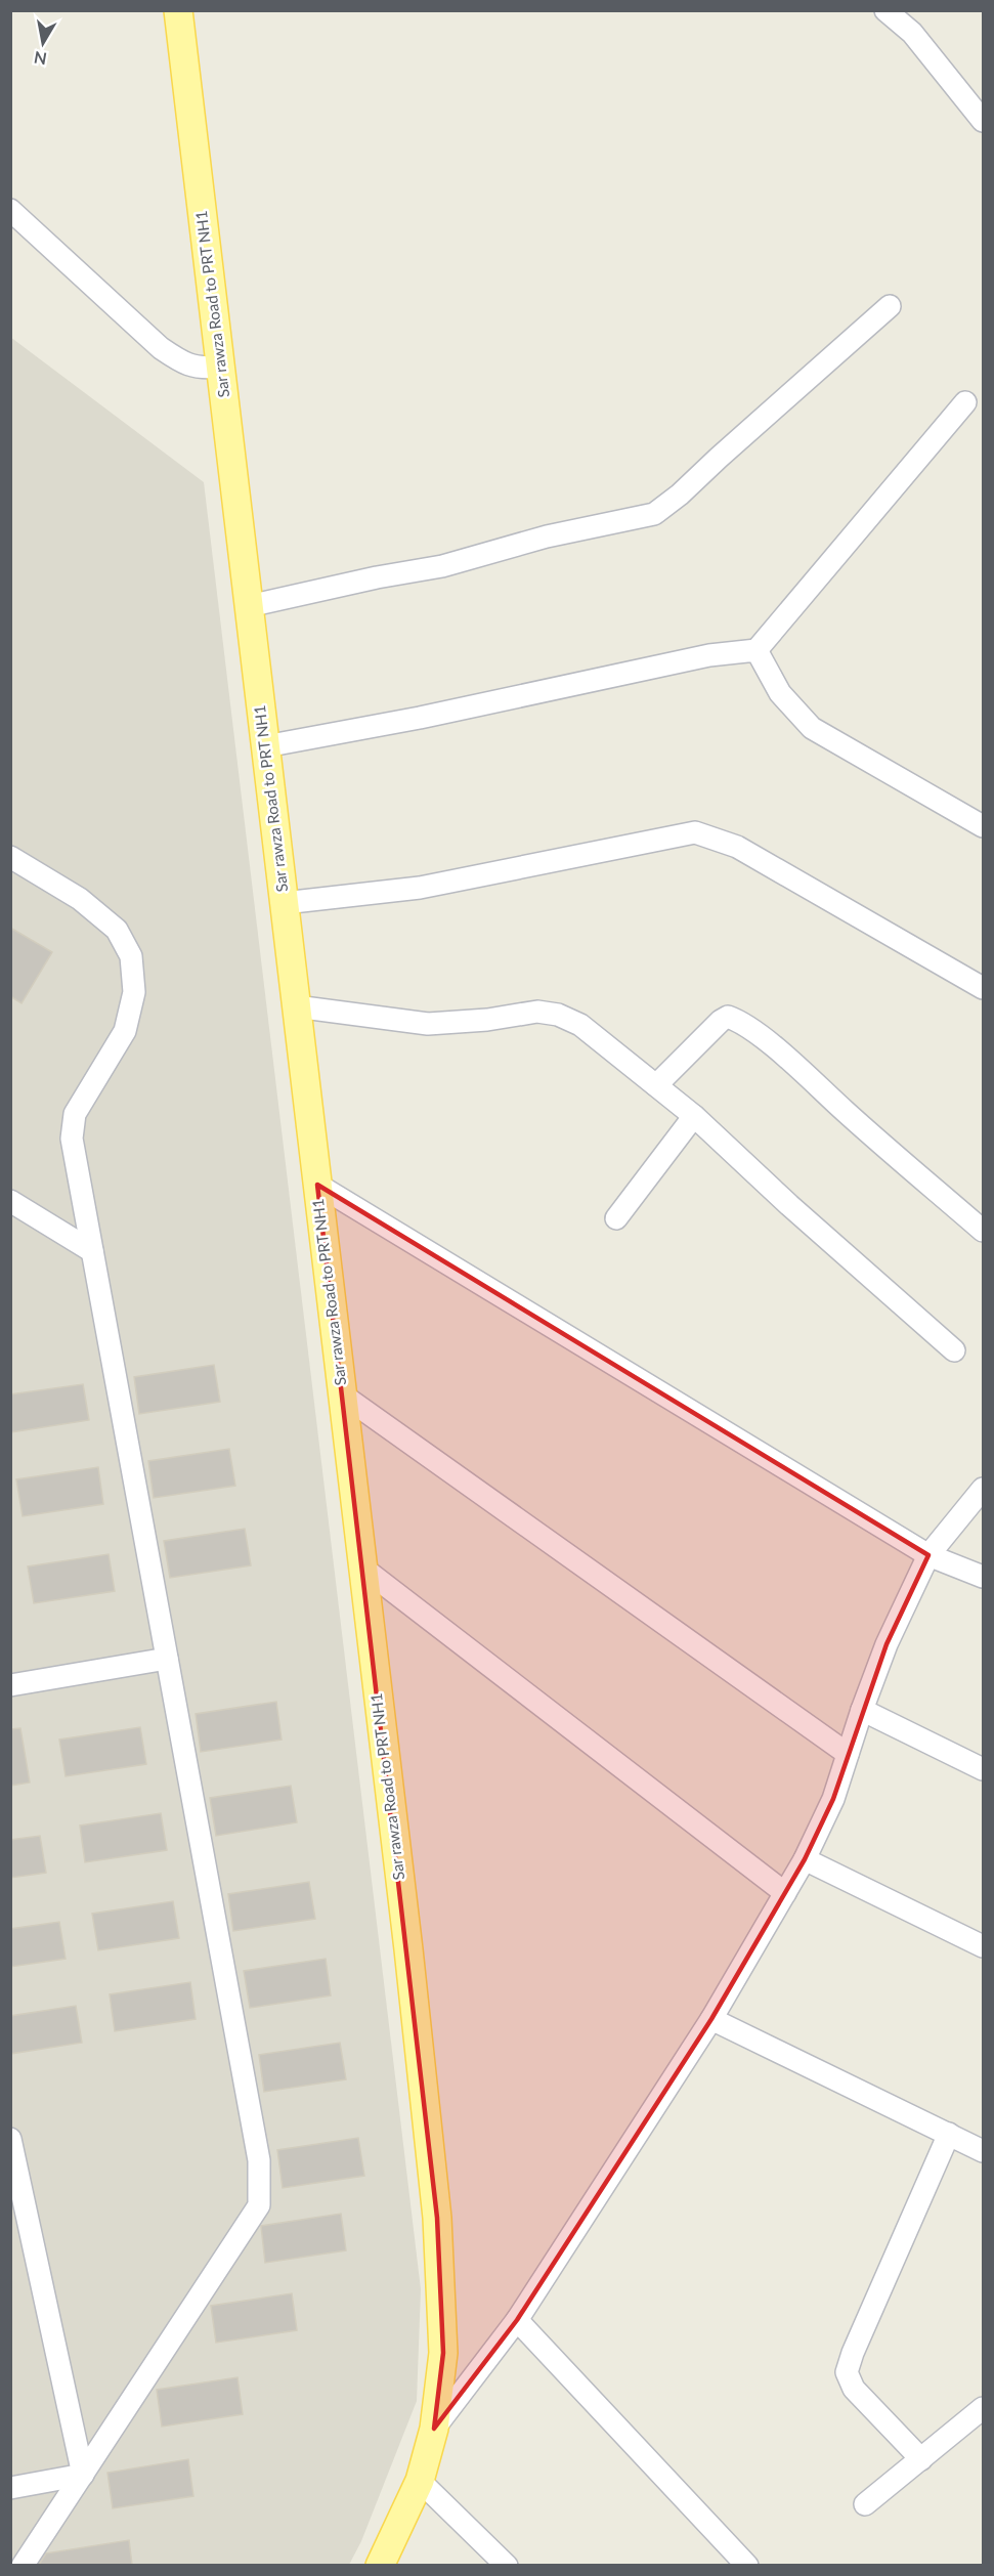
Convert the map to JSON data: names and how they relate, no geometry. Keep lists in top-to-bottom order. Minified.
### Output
{"streets":{"main road":["Sar rawza Road to PRT NH1"]},"north":"bottom"}
